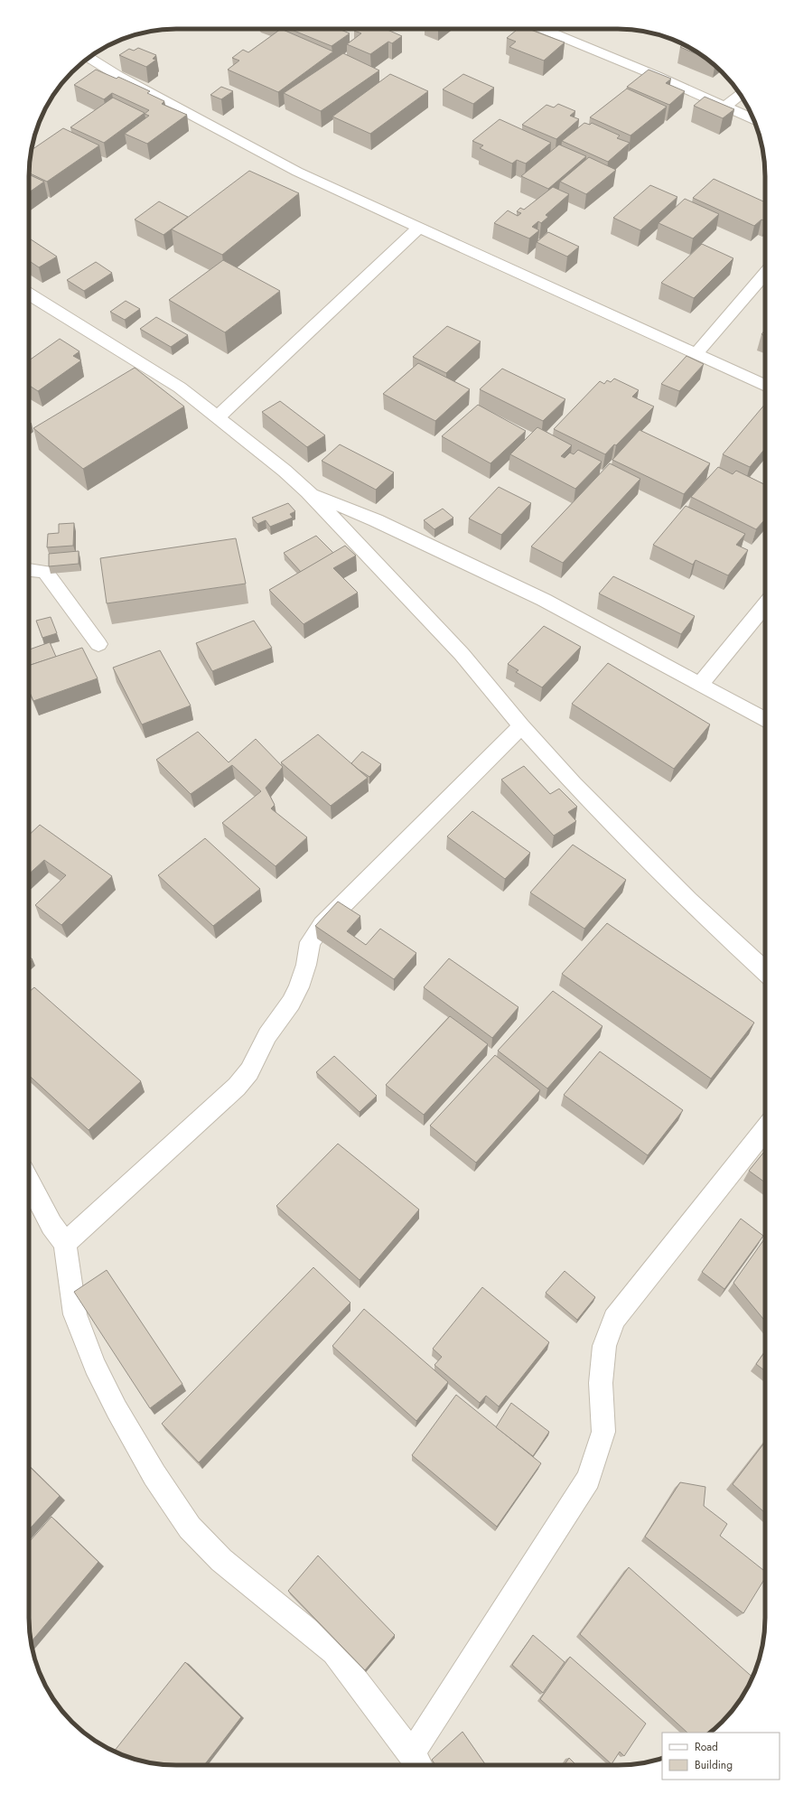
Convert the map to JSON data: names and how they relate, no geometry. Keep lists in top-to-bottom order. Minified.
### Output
{"legend":["Road","Building"]}
